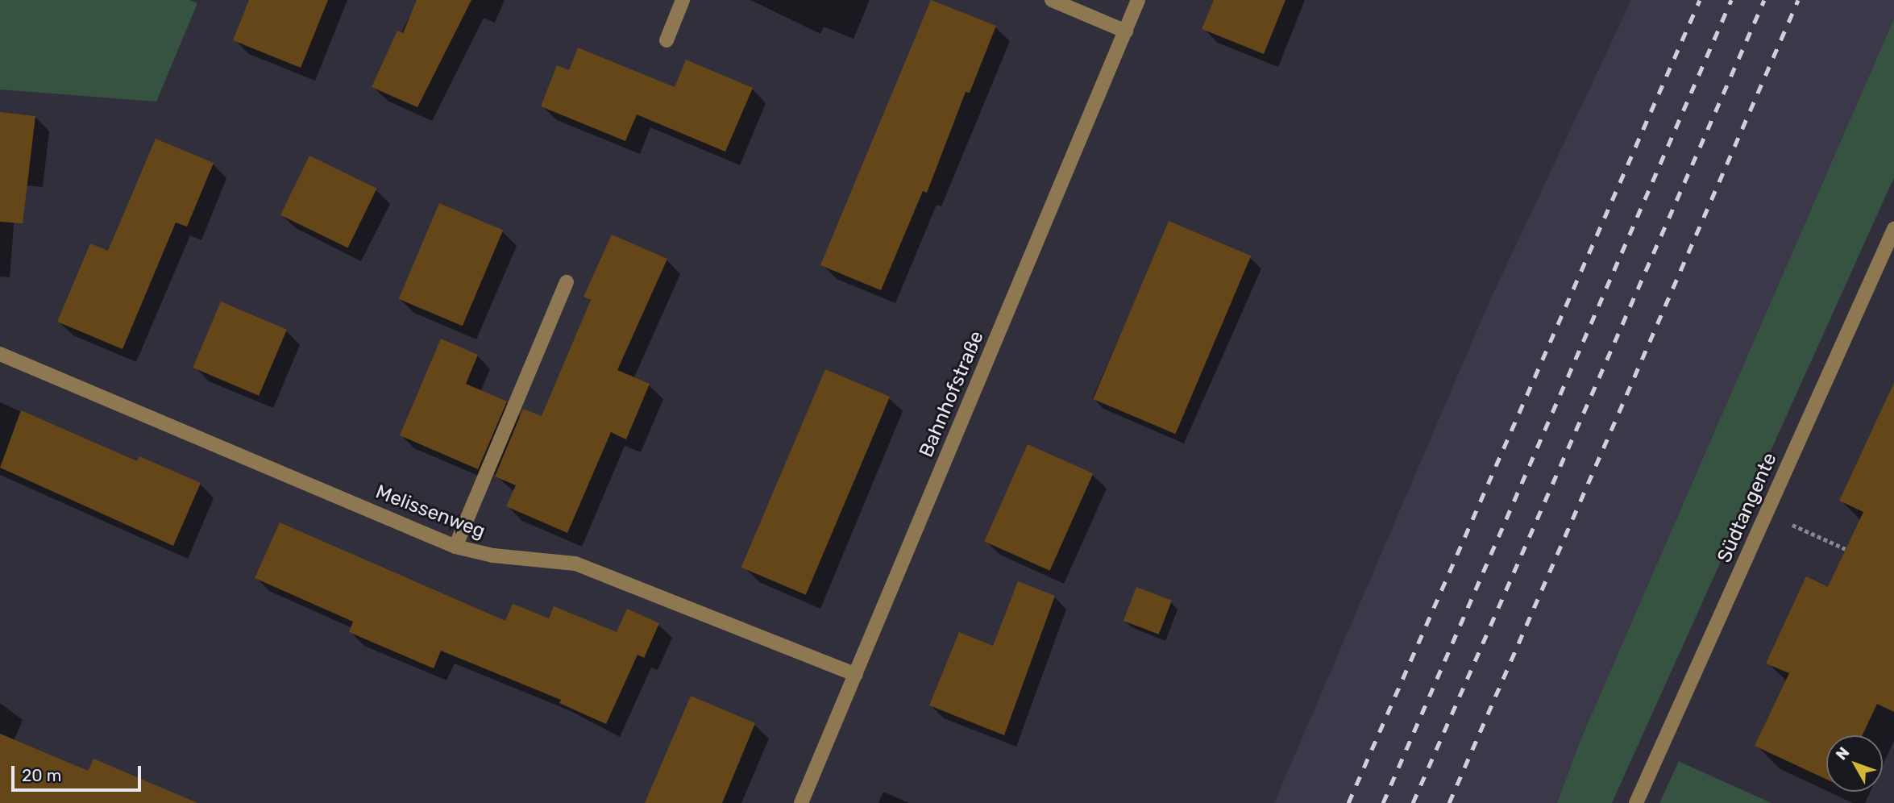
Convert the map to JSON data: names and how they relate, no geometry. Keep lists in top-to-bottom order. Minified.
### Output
{"streets":{"street":["Bahnhofstraße","Südtangente","Melissenweg"]},"crossings":[["Bahnhofstraße","Melissenweg"]],"scale_bar":"20 m","north":"top left"}
